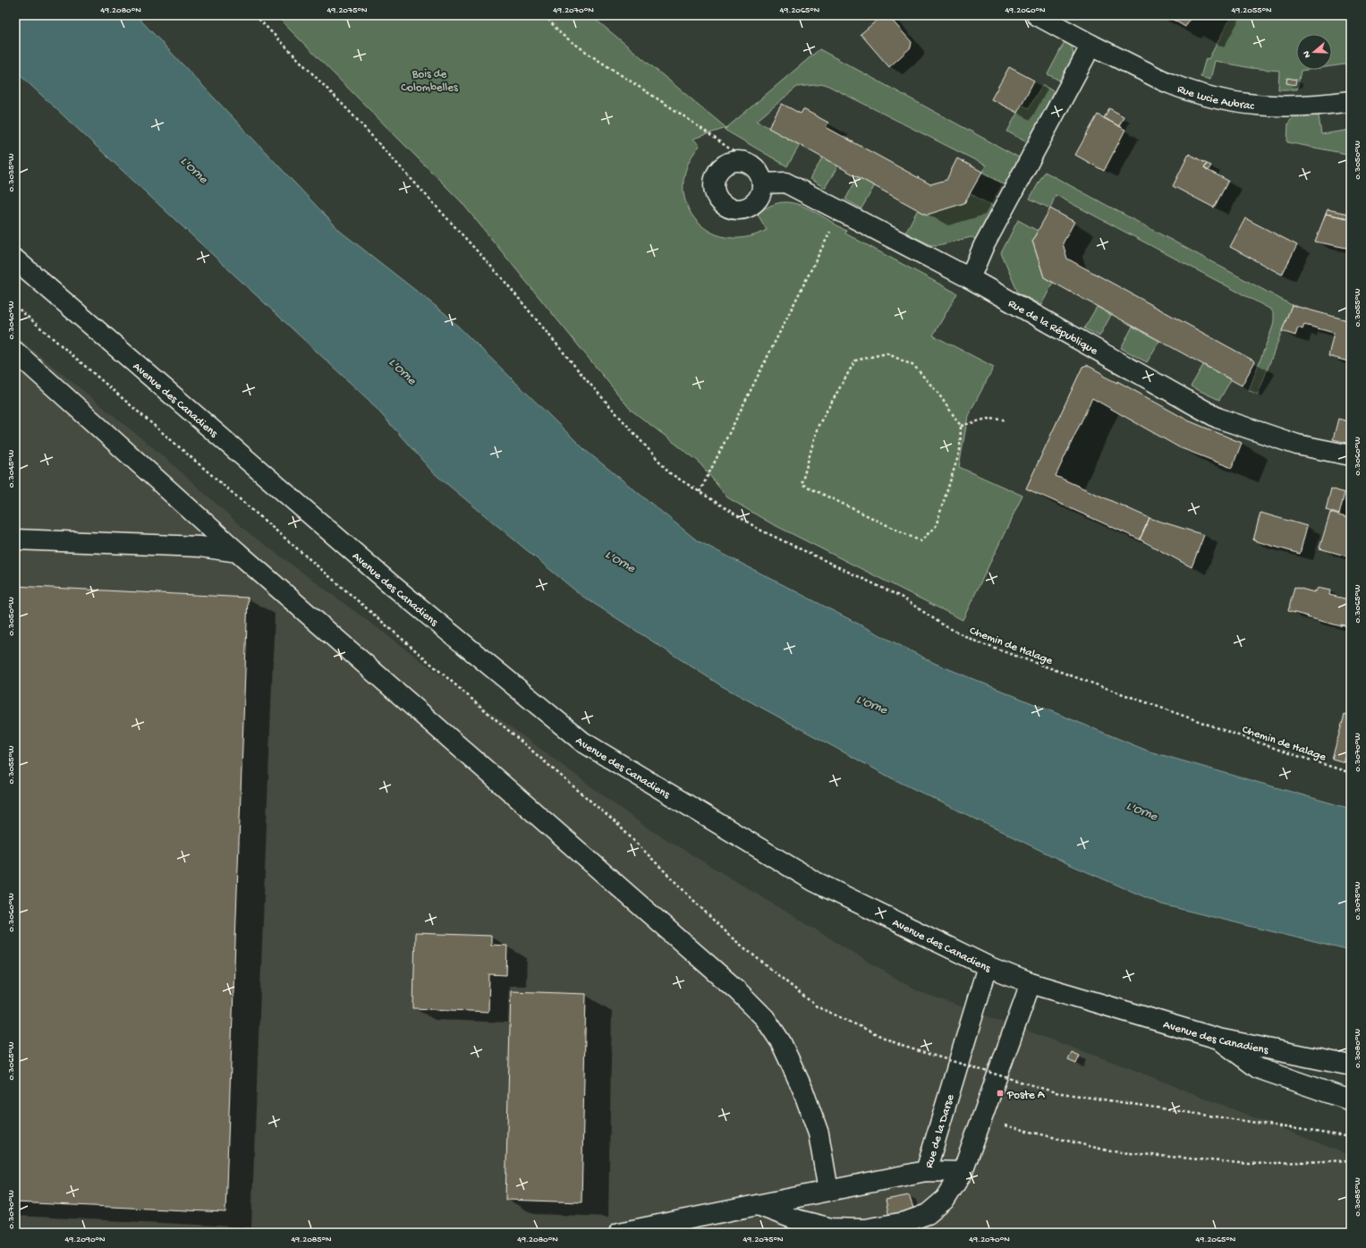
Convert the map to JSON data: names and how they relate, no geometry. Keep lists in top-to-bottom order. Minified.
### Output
{"streets":{"street":["Rue Lucie Aubrac","Rue de la République","Avenue des Canadiens","Rue de la Darse"],"path":["Chemin de Halage"]},"crossings":[["Avenue des Canadiens","Rue de la Darse"]],"water":["L'Orne"],"parks":["Bois de Colombelles"],"places":{"transit":["Poste A"]},"north":"left","coordinates":["49.2080°N","49.2075°N","49.2070°N","49.2065°N","49.2060°N","49.2055°N","0.3050°W","0.3035°W","0.3055°W","0.3040°W","0.3060°W","0.3045°W","0.3065°W","0.3070°W","0.3075°W","0.3080°W","0.3085°W","49.2090°N","49.2085°N"]}
